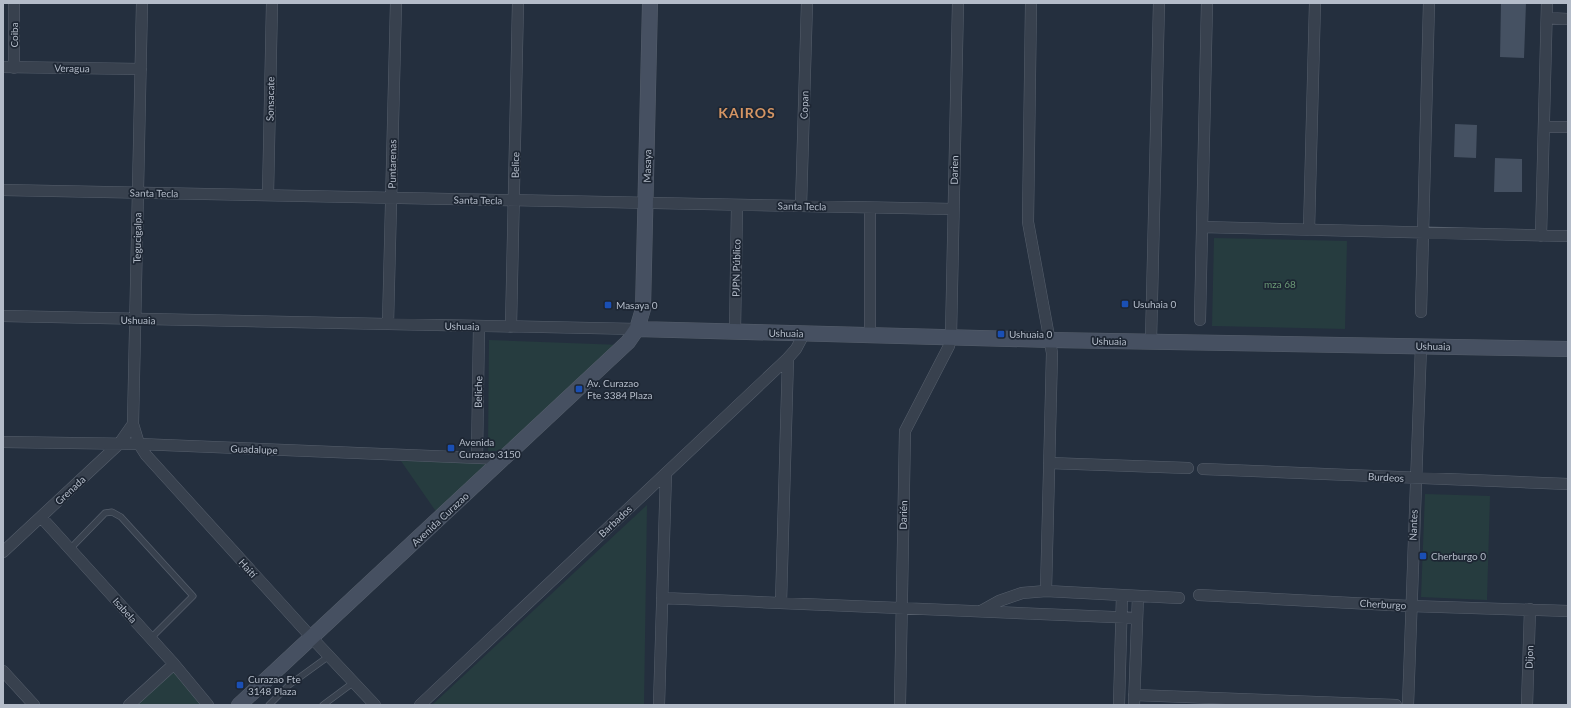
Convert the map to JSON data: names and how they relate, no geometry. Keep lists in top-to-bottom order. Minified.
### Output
{"streets":{"street":["Coiba","Veragua","Sonsacate","Copan","Puntarenas","Belice","Masaya","Darien","Santa Tecla","Tegucigalpa","PJPN Público","Ushuaia","Beliche","Guadalupe","Burdeos","Grenada","Darién","Avenida Curazao","Barbados","Nantes","Haití","Cherburgo","Isabela","Dijon"]},"crossings":[["Coiba","Veragua"],["Veragua","Tegucigalpa"],["Sonsacate","Santa Tecla"],["Copan","Santa Tecla"],["Puntarenas","Santa Tecla"],["Puntarenas","Ushuaia"],["Belice","Santa Tecla"],["Belice","Ushuaia"],["Masaya","Santa Tecla"],["Masaya","Ushuaia"],["Masaya","Avenida Curazao"],["Darien","Santa Tecla"],["Darien","Ushuaia"],["Darien","Darién"],["Santa Tecla","Tegucigalpa"],["Santa Tecla","PJPN Público"],["Tegucigalpa","Ushuaia"],["Tegucigalpa","Grenada"],["Tegucigalpa","Haití"],["PJPN Público","Ushuaia"],["Ushuaia","Beliche"],["Ushuaia","Darién"],["Ushuaia","Avenida Curazao"],["Ushuaia","Barbados"],["Ushuaia","Nantes"],["Beliche","Guadalupe"],["Guadalupe","Grenada"],["Guadalupe","Avenida Curazao"],["Guadalupe","Haití"],["Burdeos","Nantes"],["Grenada","Haití"],["Grenada","Isabela"],["Avenida Curazao","Haití"],["Nantes","Cherburgo"],["Cherburgo","Dijon"]],"districts":["KAIROS"],"parks":["mza 68"],"places":{"transit":["Usuhaia 0","Masaya 0","Ushuaia 0","Av. Curazao Fte 3384 Plaza","Avenida Curazao 3150","Cherburgo 0","Curazao Fte 3148 Plaza"]}}
